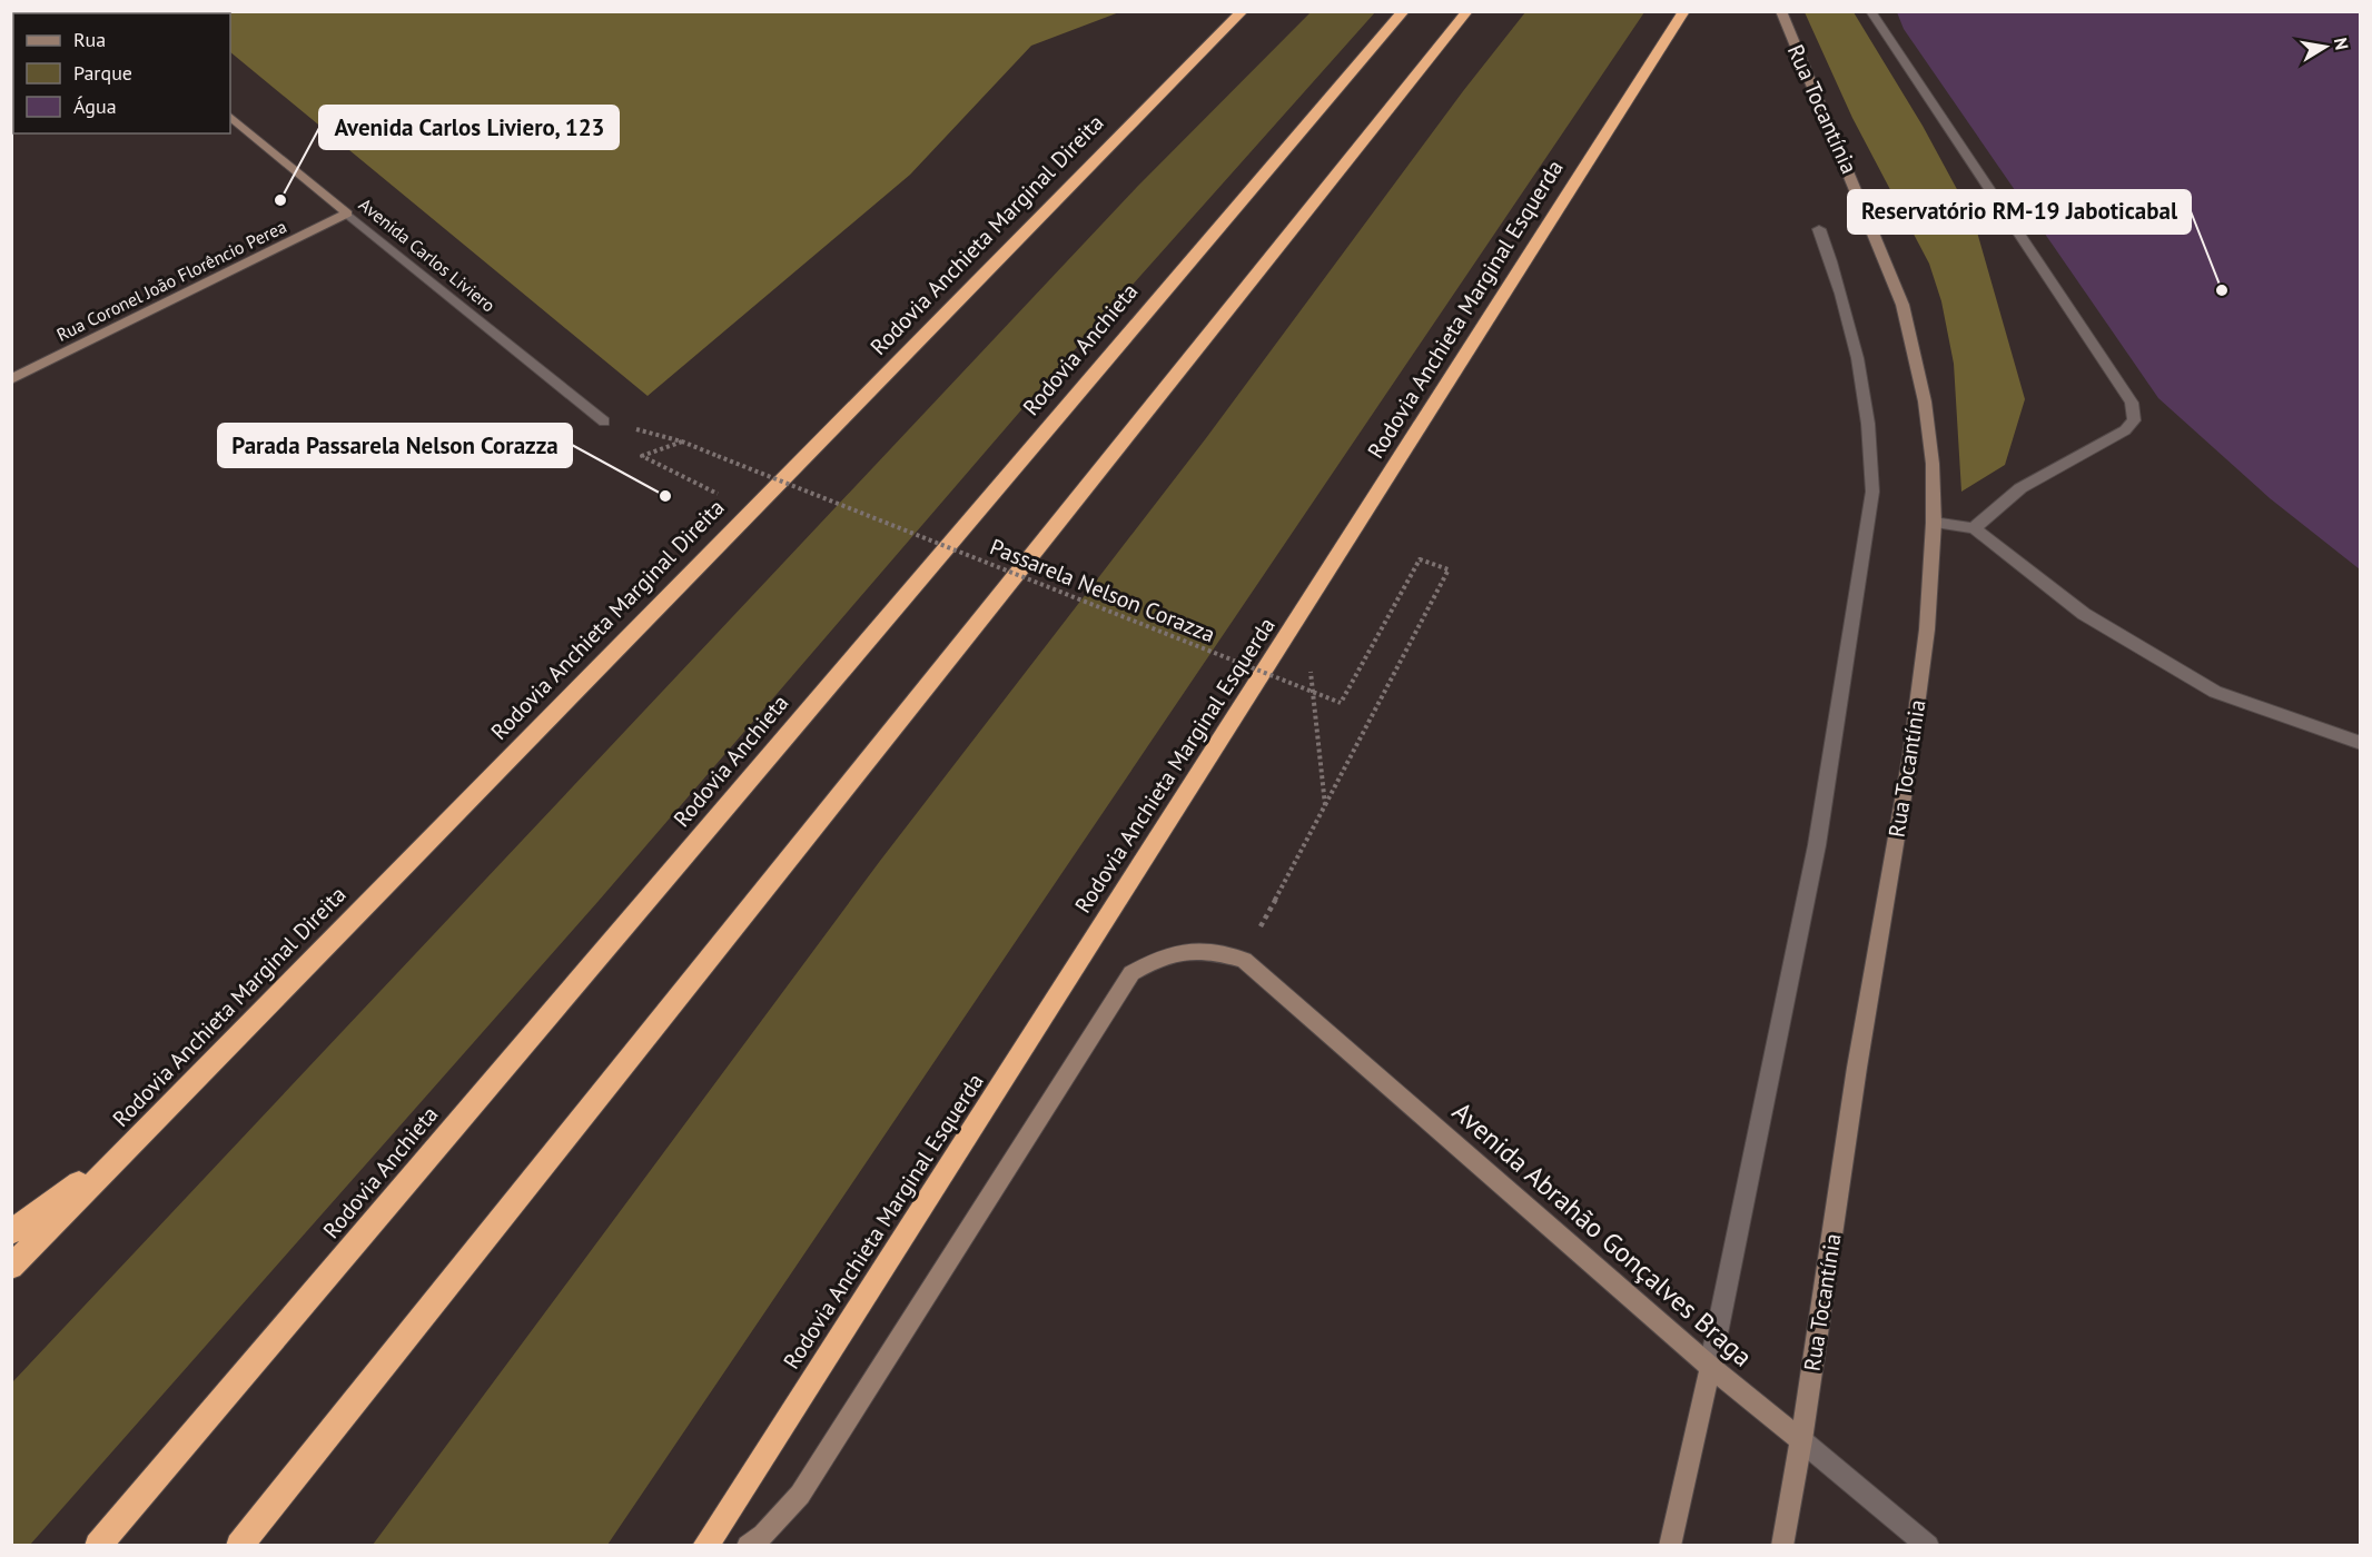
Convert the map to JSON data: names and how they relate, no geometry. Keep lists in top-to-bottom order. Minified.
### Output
{"streets":{"highway":["Rodovia Anchieta Marginal Direita","Rodovia Anchieta Marginal Esquerda","Rodovia Anchieta"],"street":["Rua Tocantínia","Avenida Carlos Liviero","Rua Coronel João Florêncio Perea","Avenida Abrahão Gonçalves Braga"],"path":["Passarela Nelson Corazza"]},"crossings":[["Rua Tocantínia","Avenida Abrahão Gonçalves Braga"],["Avenida Carlos Liviero","Rua Coronel João Florêncio Perea"],["Avenida Carlos Liviero","Passarela Nelson Corazza"]],"places":["Avenida Carlos Liviero, 123","Reservatório RM-19 Jaboticabal","Parada Passarela Nelson Corazza"],"legend":["Rua","Parque","Água"],"north":"right"}
